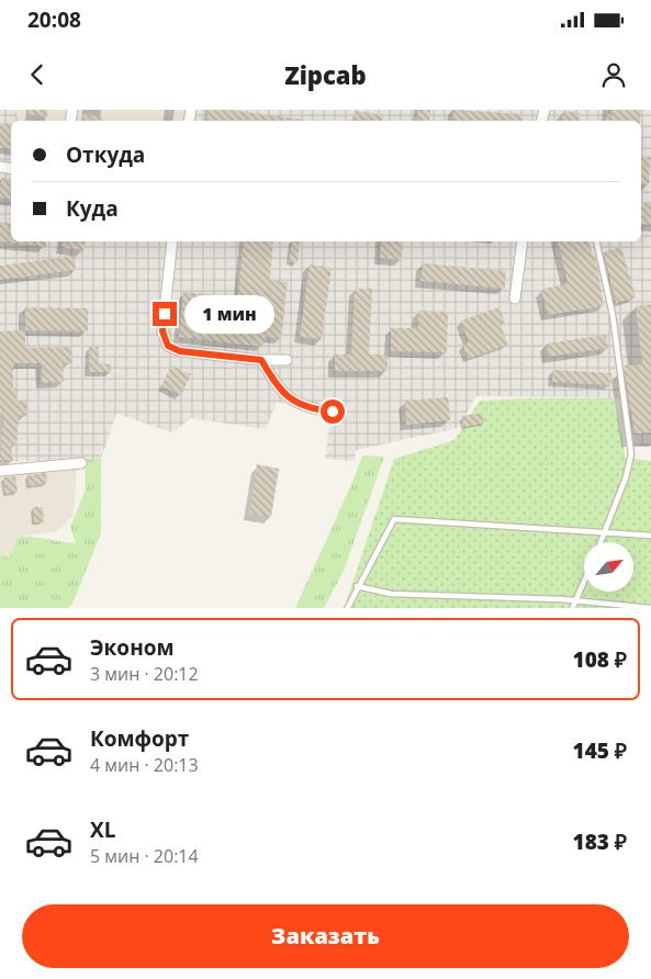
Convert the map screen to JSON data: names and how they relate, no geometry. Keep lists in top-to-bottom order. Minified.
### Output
{"north":"top right","page":{"status":"20:08","header":"Zipcab","banner":["Откуда","Куда"],"bubble":"1 мин","list":[{"name":"Эконом","note":"3 мин · 20:12","value":"108 ₽"},{"name":"Комфорт","note":"4 мин · 20:13","value":"145 ₽"},{"name":"XL","note":"5 мин · 20:14","value":"183 ₽"}],"buttons":"Заказать"}}
